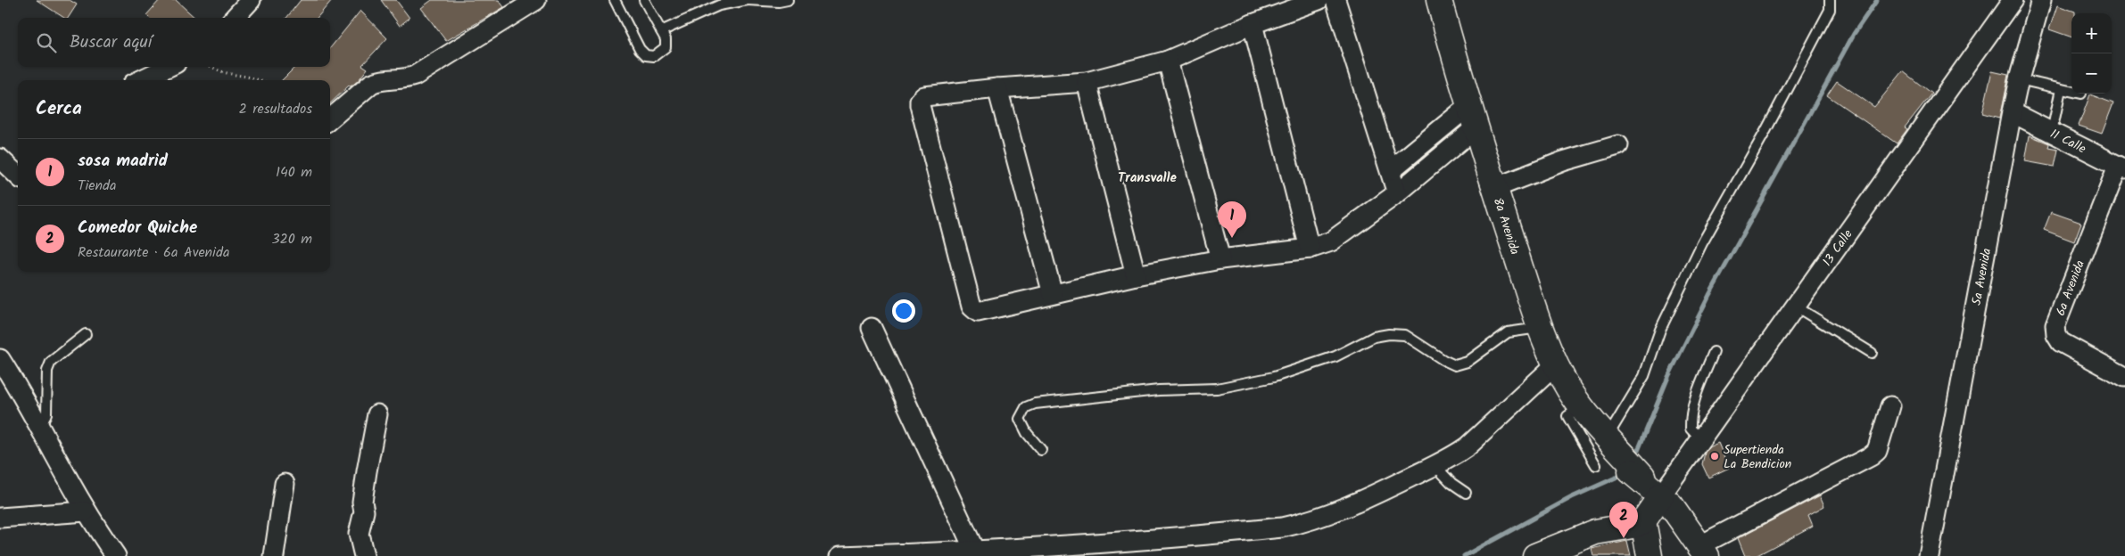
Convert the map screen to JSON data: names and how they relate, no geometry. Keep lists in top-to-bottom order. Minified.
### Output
{"streets":{"street":["11 Calle","8a Avenida","13 Calle","5a Avenida","6a Avenida"]},"crossings":[["11 Calle","5a Avenida"],["11 Calle","6a Avenida"],["8a Avenida","13 Calle"]],"districts":["Transvalle"],"places":["Supertienda La Bendicion"],"page":{"map_buttons":["+","−"],"search":"Buscar aquí","heading":["Cerca","2 resultados"],"list":[{"mark":"1","name":"sosa madrid","note":"Tienda","value":"140 m"},{"mark":"2","name":"Comedor Quiche","note":"Restaurante · 6a Avenida","value":"320 m"}],"pins":["1","2"]}}
